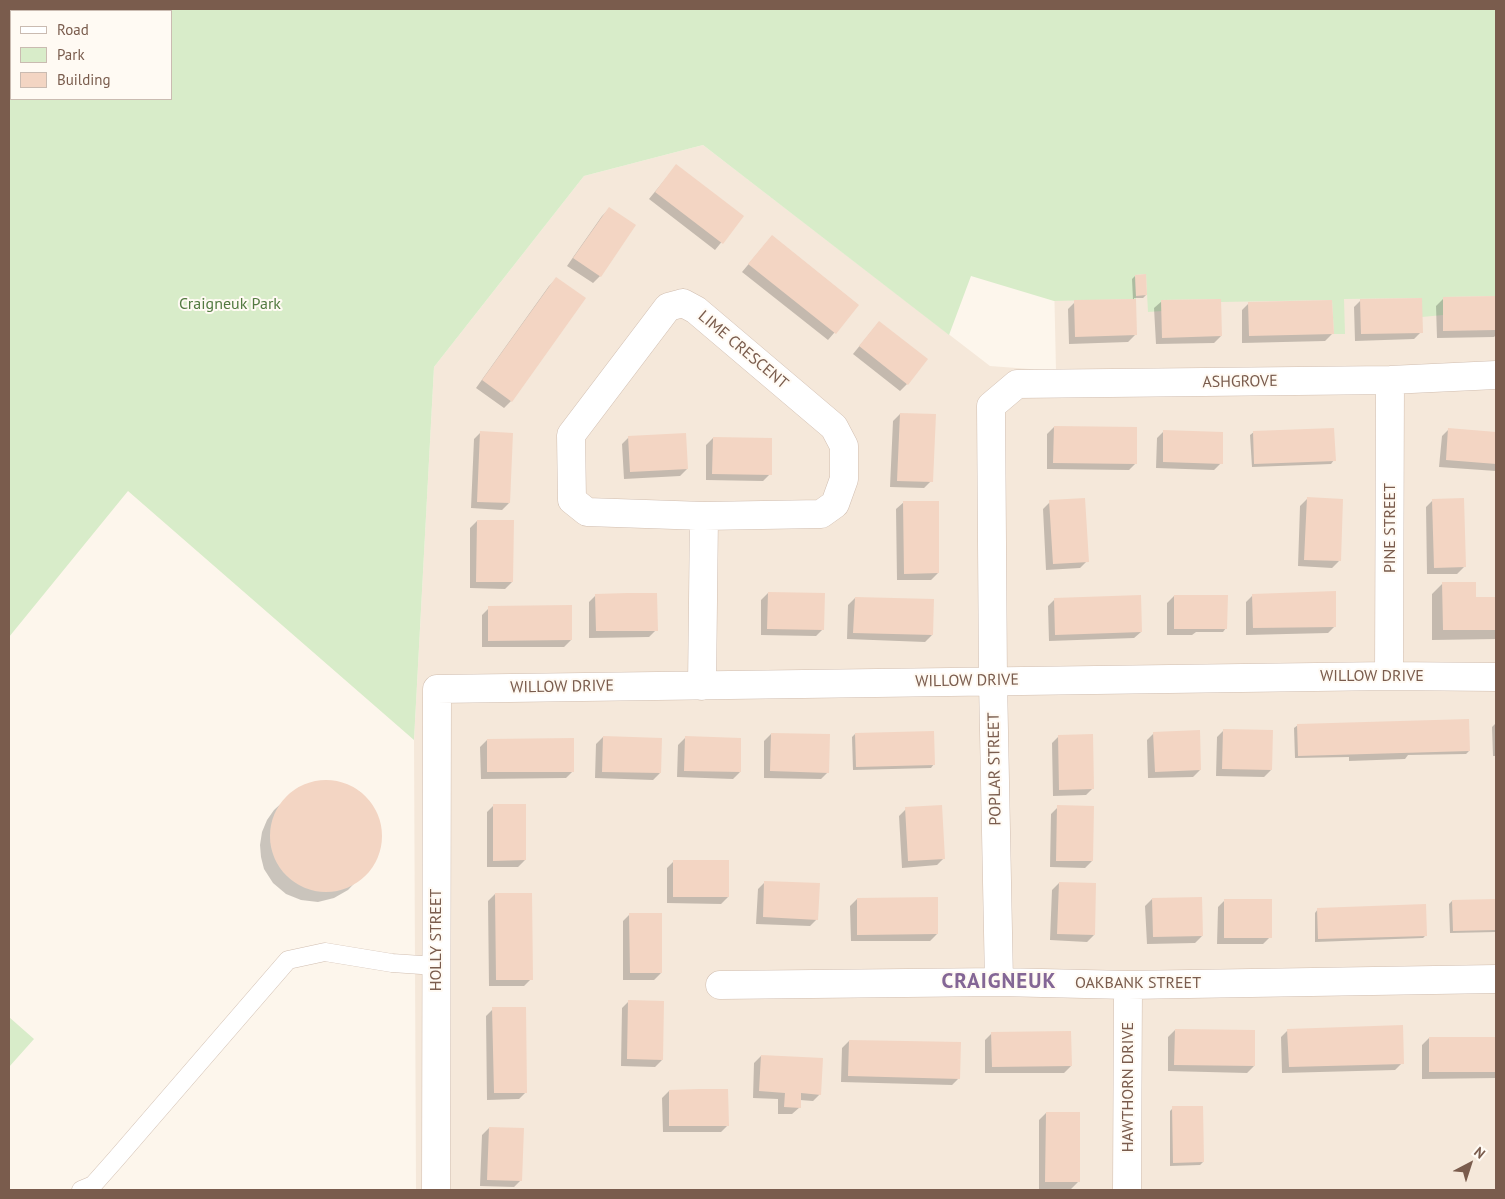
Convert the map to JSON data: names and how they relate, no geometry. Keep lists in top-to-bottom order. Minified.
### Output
{"streets":{"street":["LIME CRESCENT","ASHGROVE","PINE STREET","WILLOW DRIVE","POPLAR STREET","HOLLY STREET","OAKBANK STREET","HAWTHORN DRIVE"]},"crossings":[["ASHGROVE","PINE STREET"],["ASHGROVE","POPLAR STREET"],["PINE STREET","WILLOW DRIVE"],["WILLOW DRIVE","POPLAR STREET"],["WILLOW DRIVE","HOLLY STREET"],["POPLAR STREET","OAKBANK STREET"],["OAKBANK STREET","HAWTHORN DRIVE"]],"districts":["CRAIGNEUK"],"parks":["Craigneuk Park"],"legend":["Road","Park","Building"],"north":"top right"}
